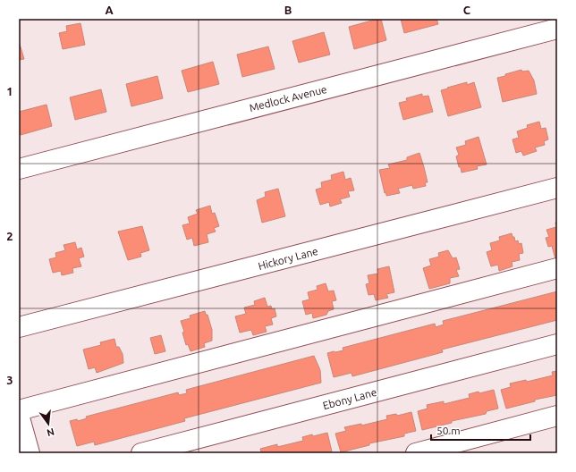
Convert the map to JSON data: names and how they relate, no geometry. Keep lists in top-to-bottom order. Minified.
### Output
{"streets":{"street":["Medlock Avenue","Hickory Lane","Ebony Lane"]},"scale_bar":"50 m","north":"bottom","grid":{"columns":["A","B","C"],"rows":["1","2","3"]}}
